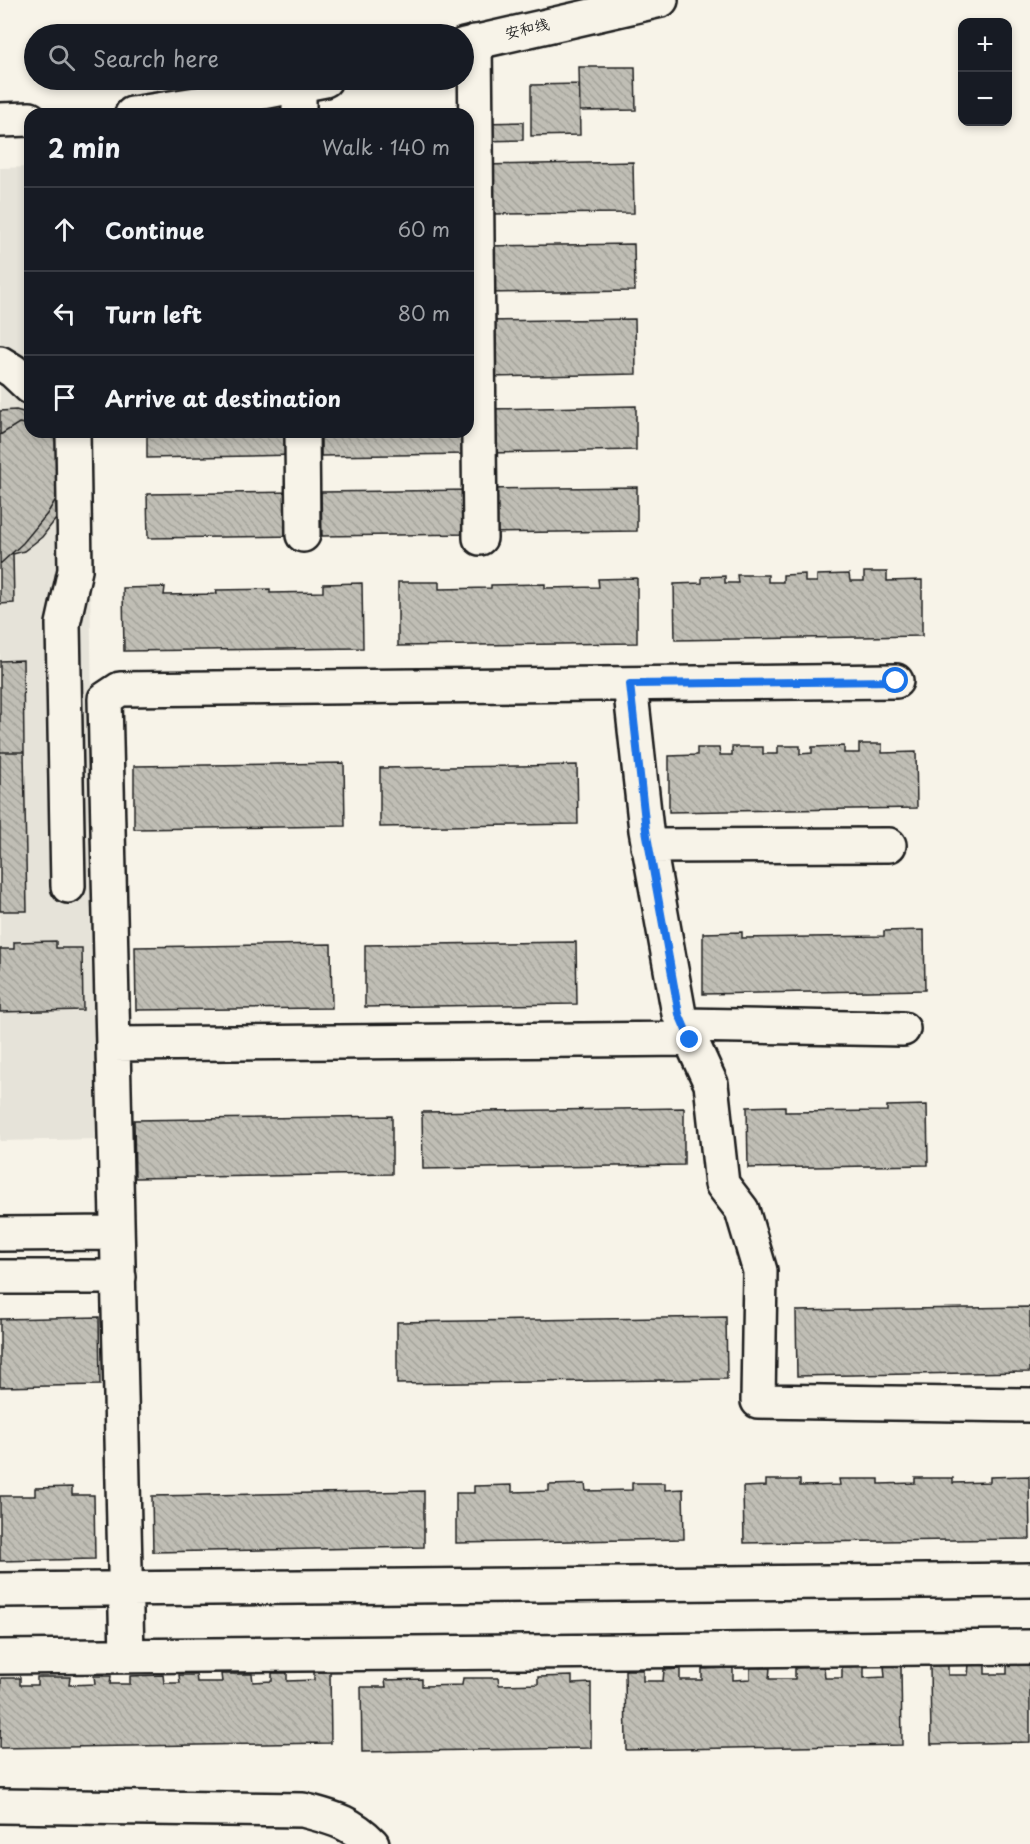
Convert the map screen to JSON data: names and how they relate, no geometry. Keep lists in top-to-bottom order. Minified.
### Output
{"streets":{"street":["安和线"]},"page":{"map_buttons":["+","−"],"search":"Search here","heading":["2 min","Walk · 140 m"],"list":[["Continue","60 m"],["Turn left","80 m"],"Arrive at destination"]}}
